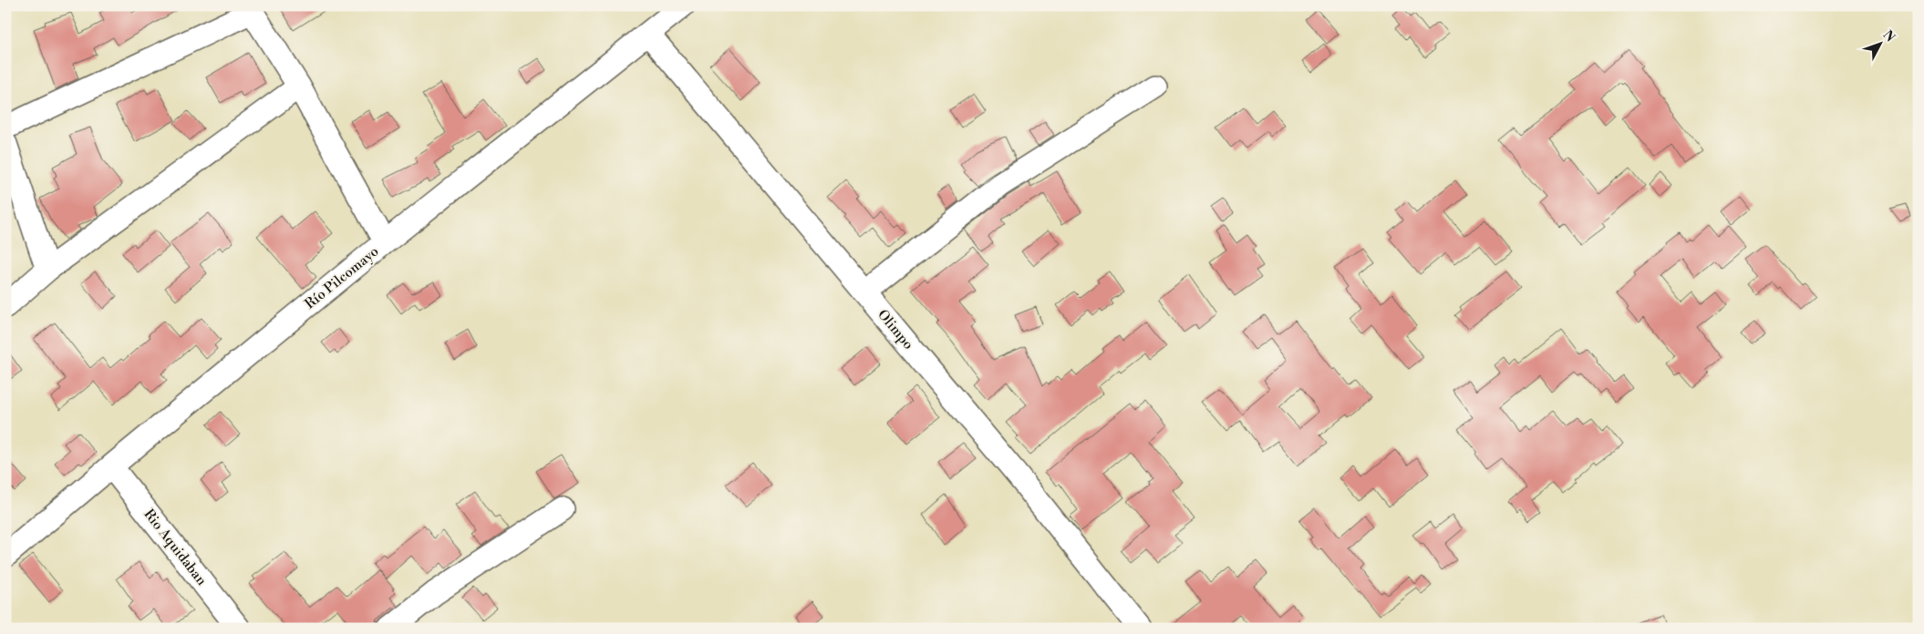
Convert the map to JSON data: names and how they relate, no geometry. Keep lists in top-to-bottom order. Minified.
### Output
{"streets":{"street":["Río Pilcomayo","Olimpo","Rio Aquidaban"]},"crossings":[["Río Pilcomayo","Olimpo"],["Río Pilcomayo","Rio Aquidaban"]],"north":"top right"}
